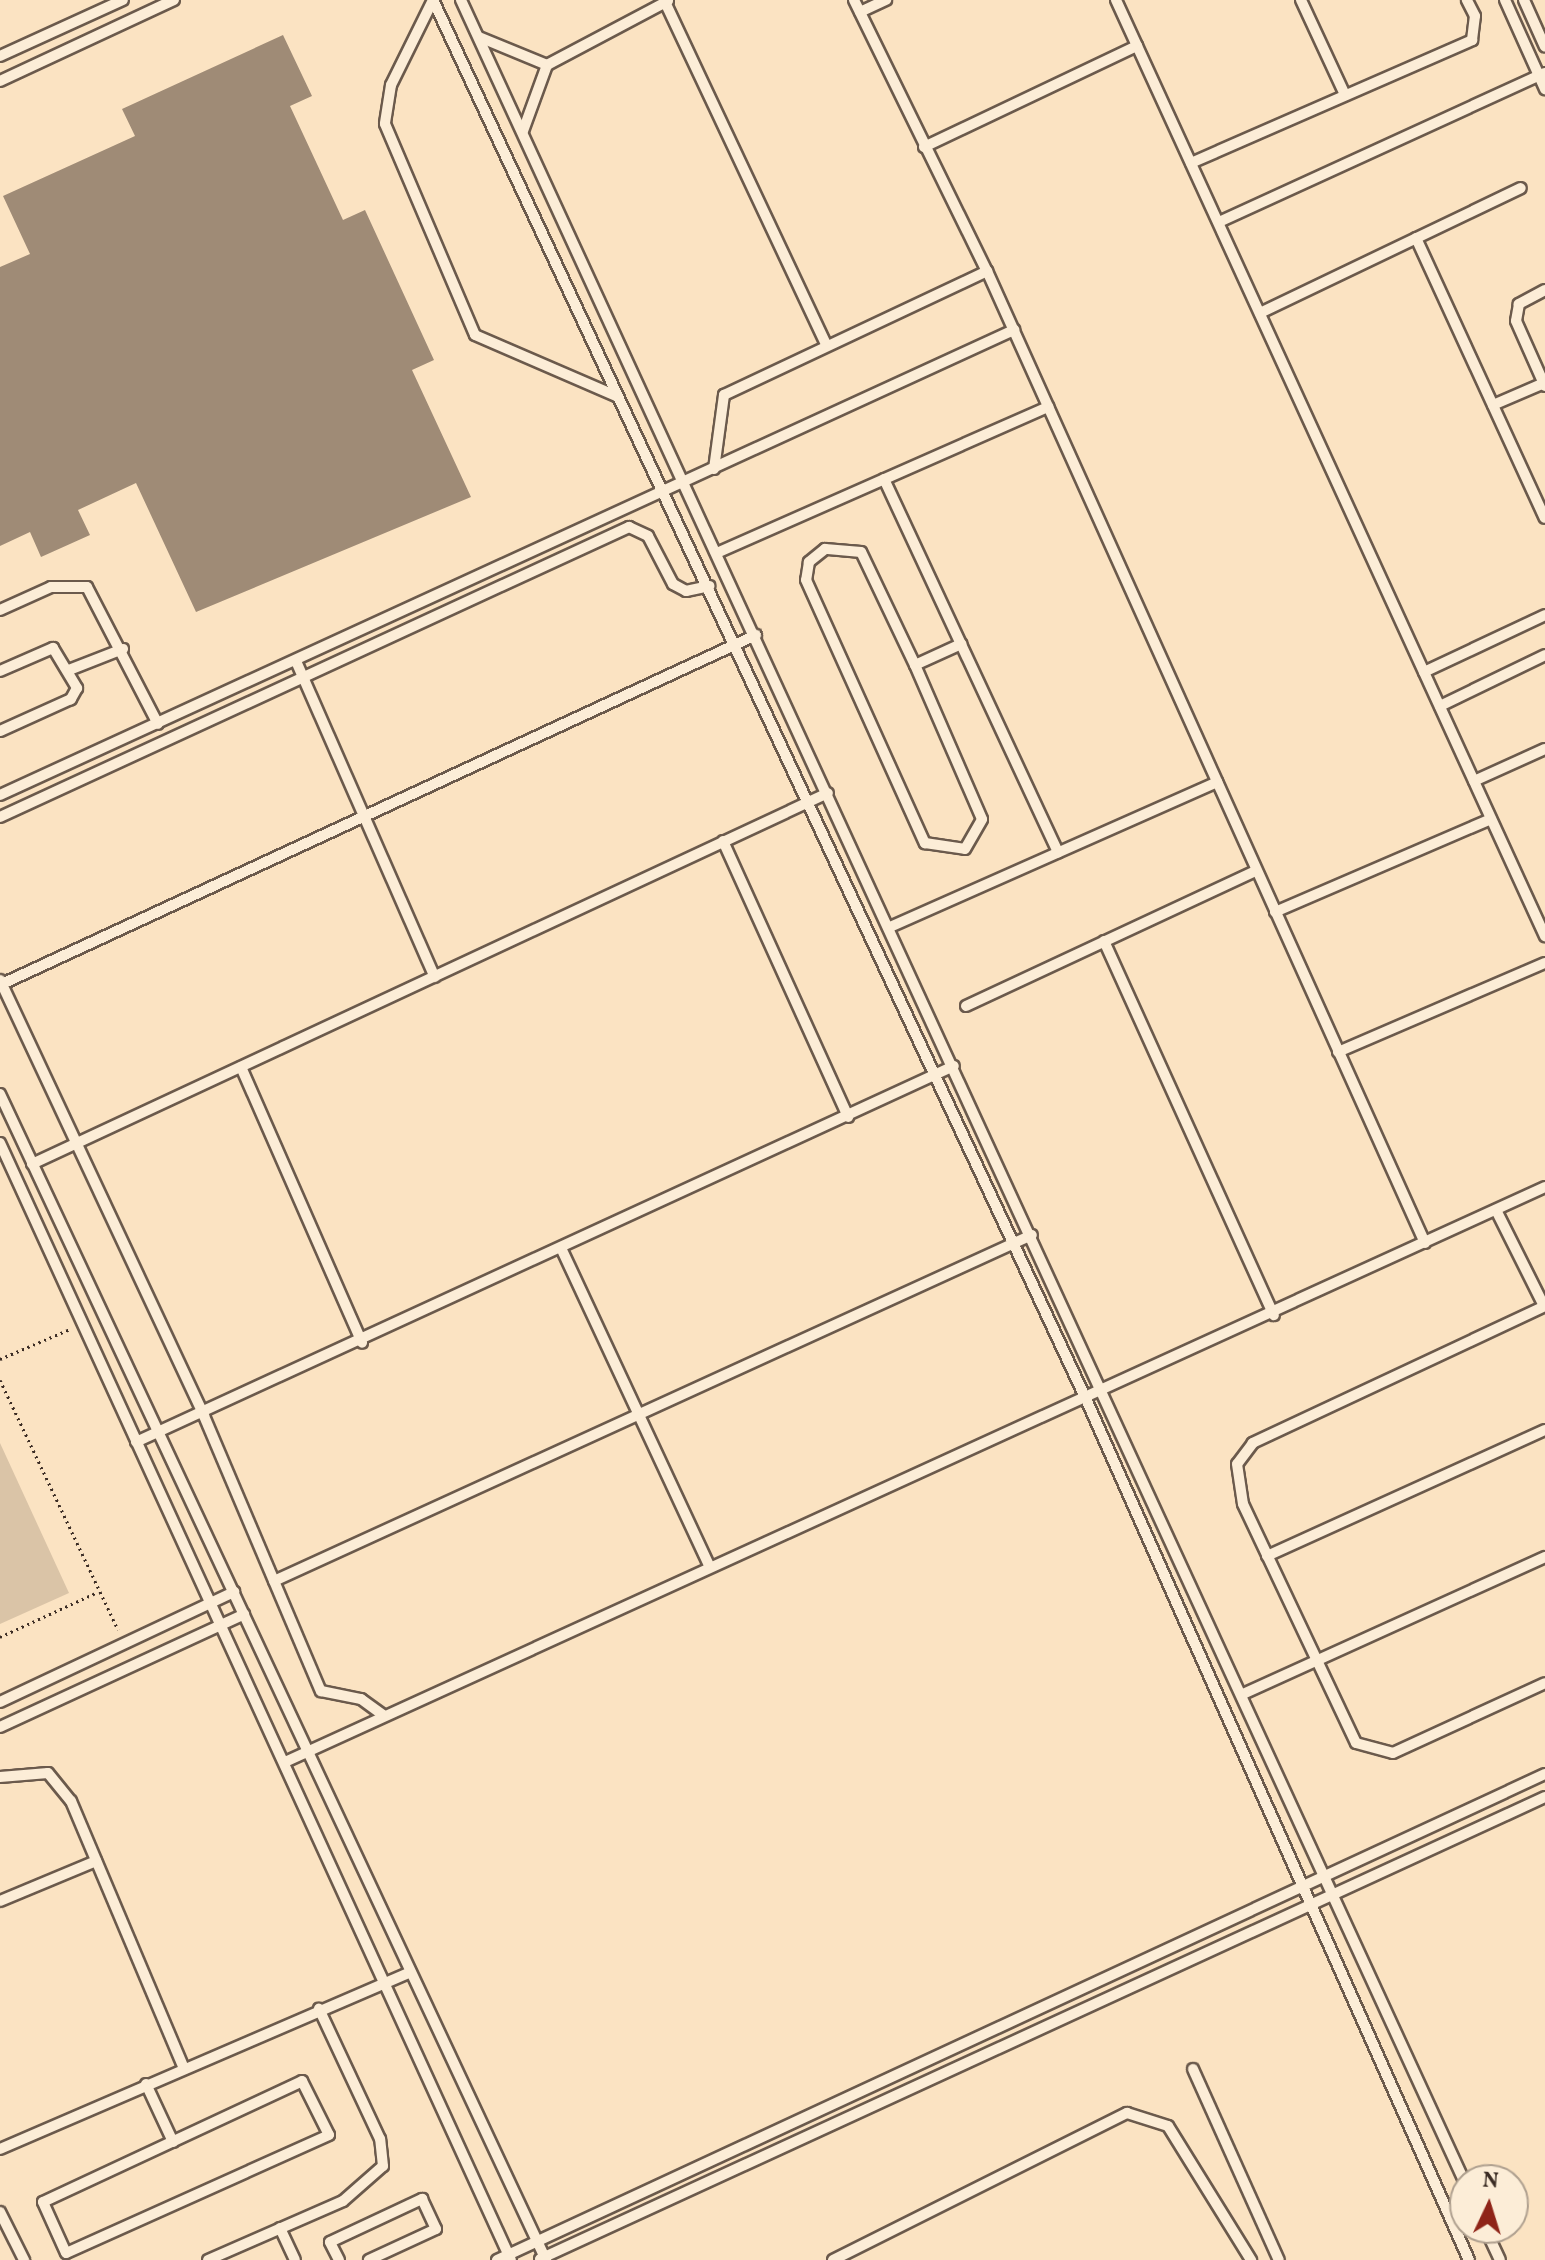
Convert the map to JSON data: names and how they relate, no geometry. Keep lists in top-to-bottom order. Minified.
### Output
{"north":"top"}
